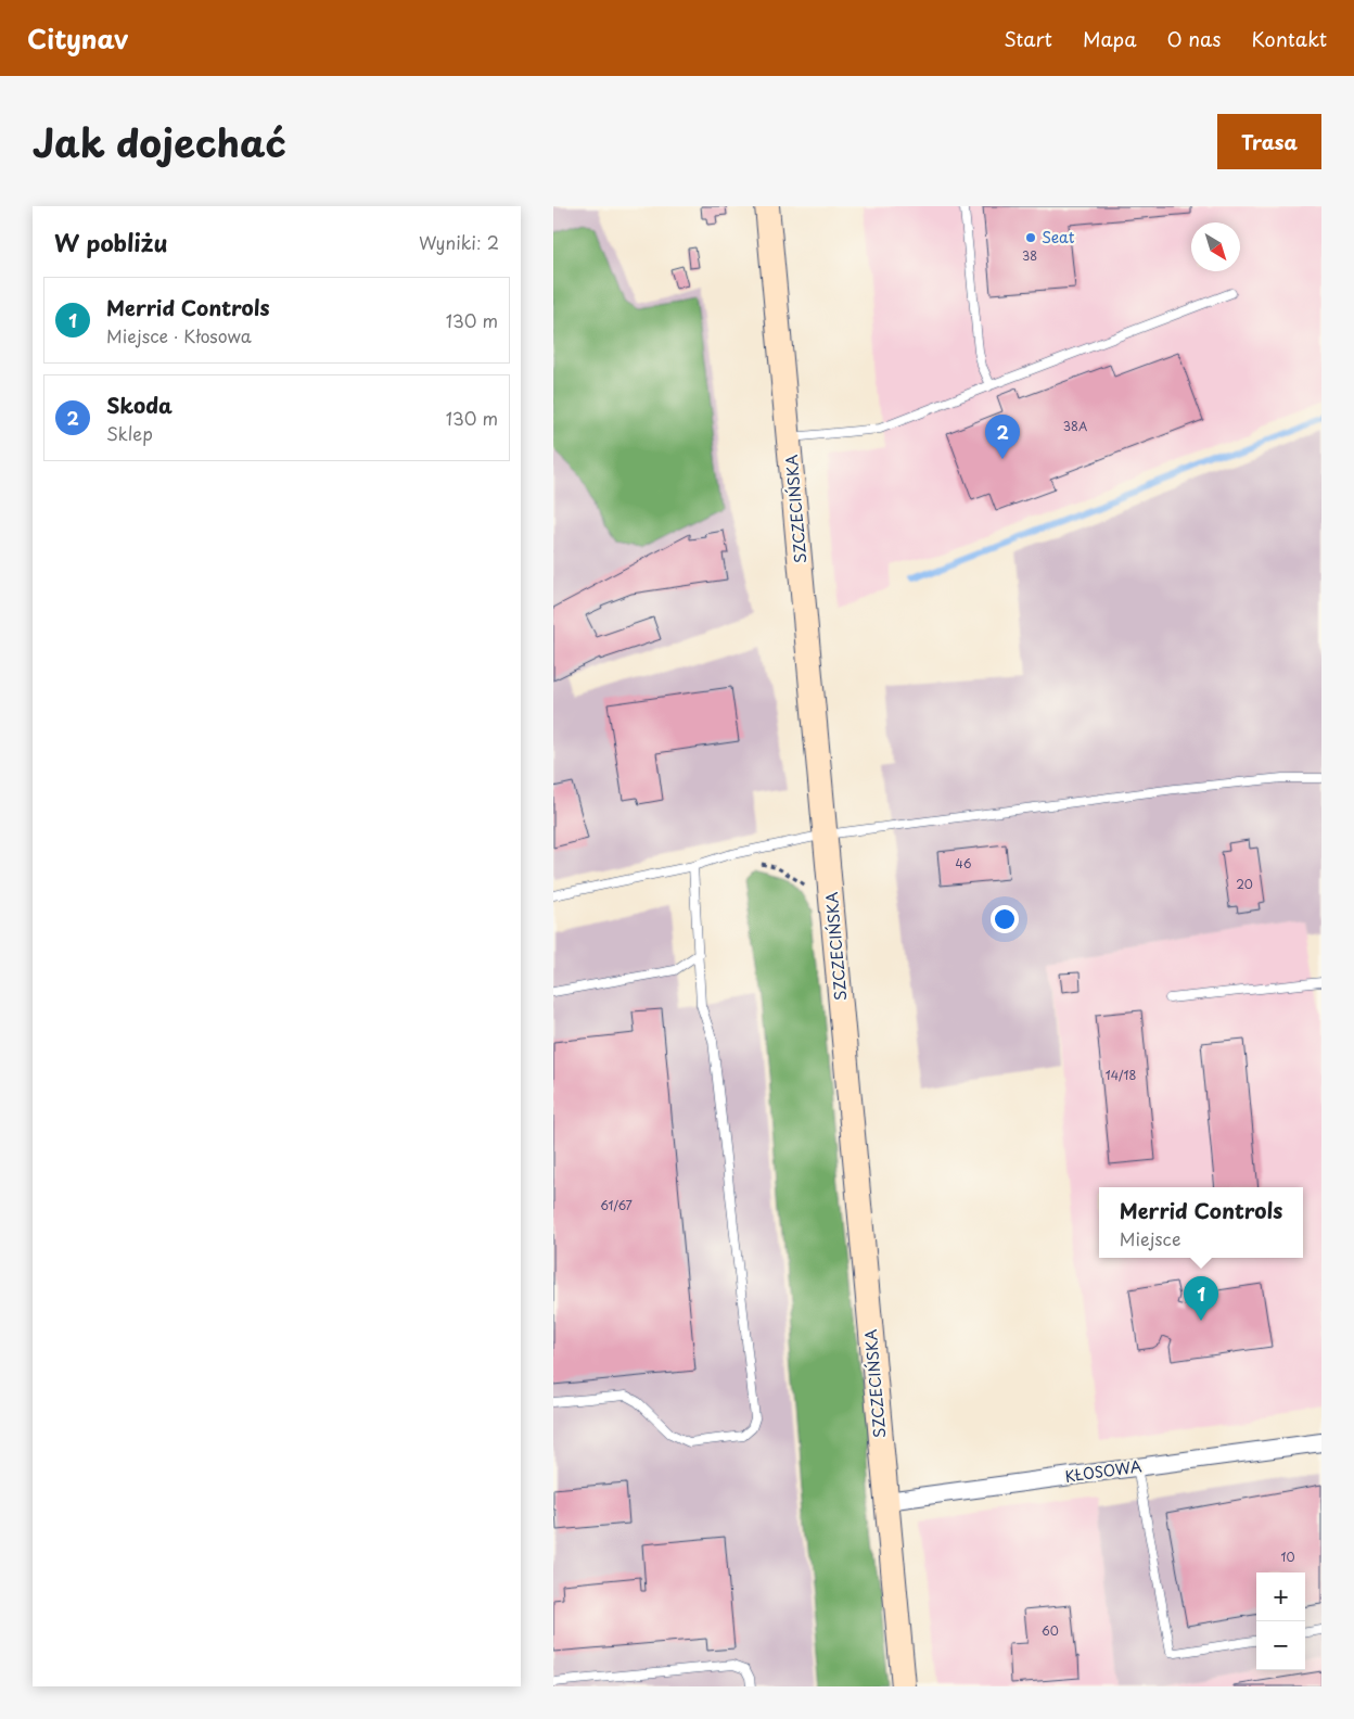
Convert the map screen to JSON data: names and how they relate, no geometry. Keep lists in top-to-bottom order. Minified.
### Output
{"streets":{"main road":["SZCZECIŃSKA"],"street":["KŁOSOWA"]},"crossings":[["SZCZECIŃSKA","KŁOSOWA"]],"places":["Seat"],"house_numbers":["38","38A","46","20","14/18","61/67","10","60"],"north":"bottom right","page":{"header":"Citynav","nav":["Start","Mapa","O nas","Kontakt"],"title":"Jak dojechać","buttons":"Trasa","heading":["W pobliżu","Wyniki: 2"],"list":[{"mark":"1","name":"Merrid Controls","note":"Miejsce · Kłosowa","value":"130 m"},{"mark":"2","name":"Skoda","note":"Sklep","value":"130 m"}],"pins":["2","1"],"popup":["Merrid Controls","Miejsce"],"map_buttons":["+","−"]}}
